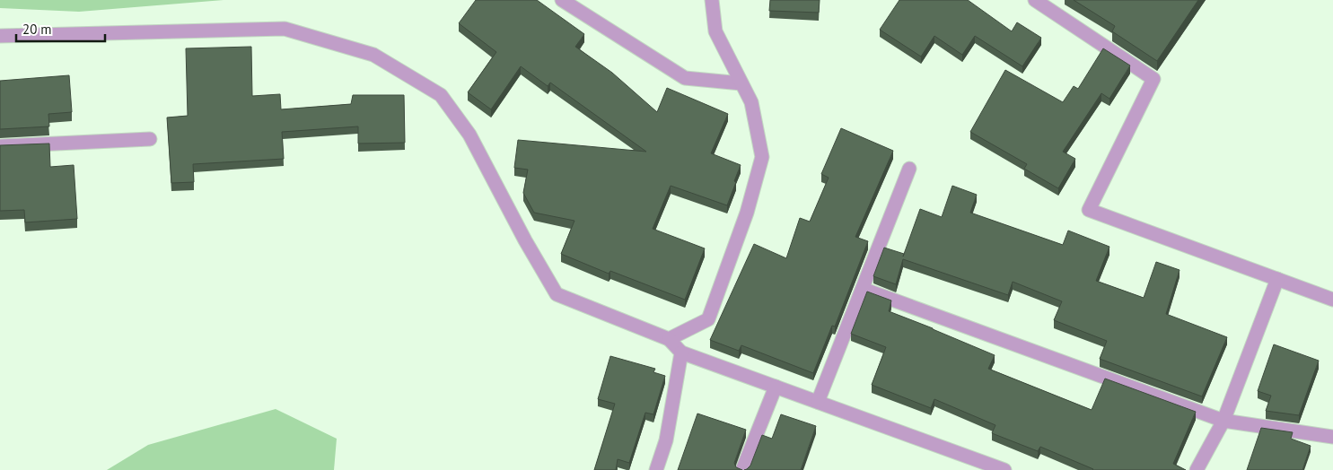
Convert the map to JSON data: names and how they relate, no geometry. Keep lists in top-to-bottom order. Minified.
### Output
{"scale_bar":"20 m"}
